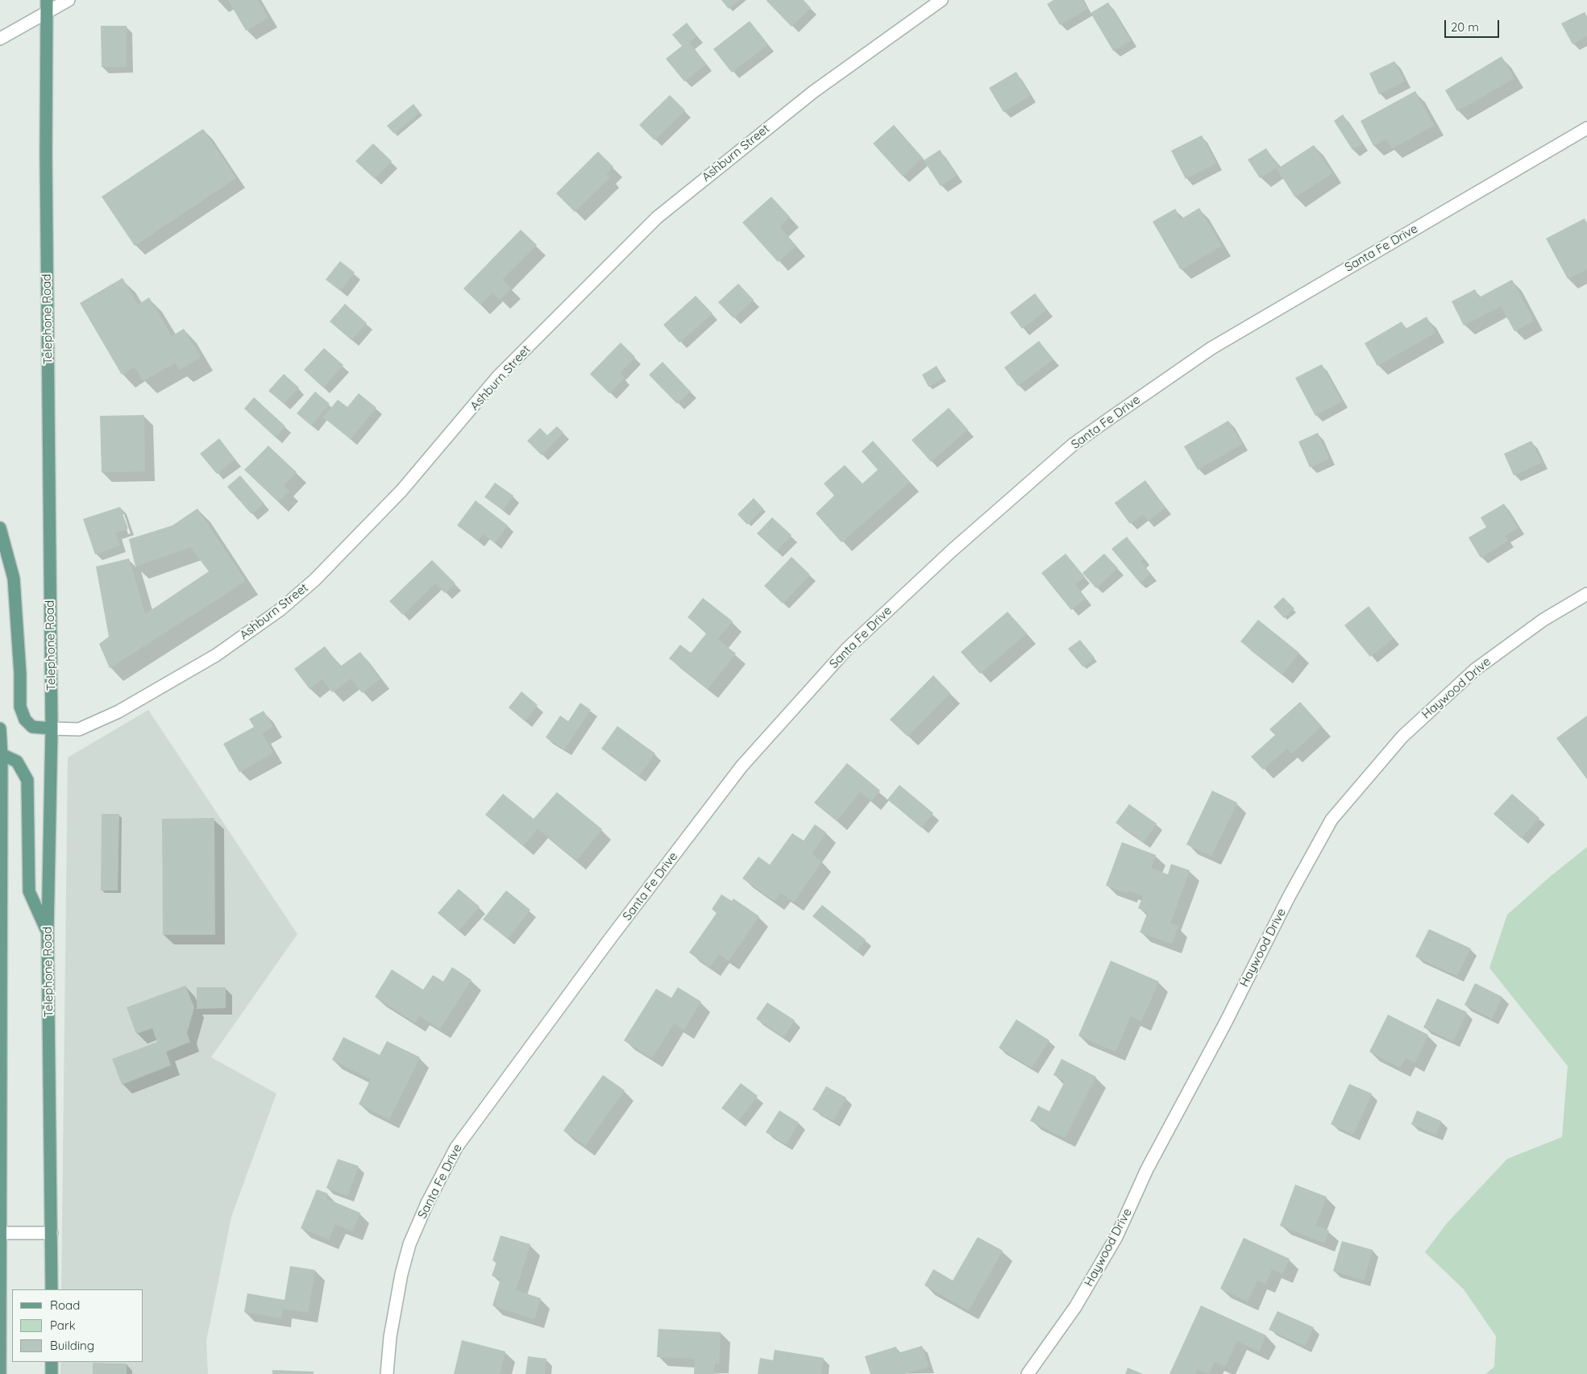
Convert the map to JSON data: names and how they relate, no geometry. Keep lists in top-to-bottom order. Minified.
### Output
{"streets":{"main road":["Telephone Road"],"street":["Ashburn Street","Santa Fe Drive","Haywood Drive"]},"crossings":[["Ashburn Street","Telephone Road"]],"legend":["Road","Park","Building"],"scale_bar":"20 m"}
